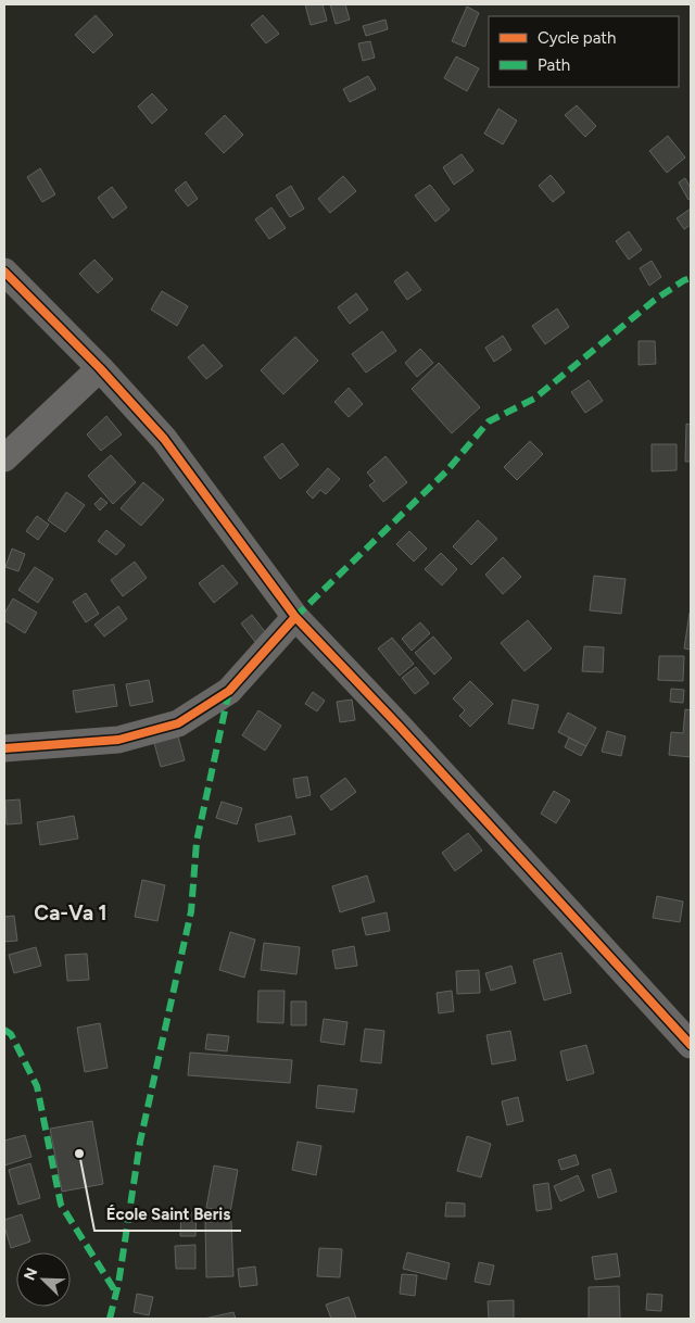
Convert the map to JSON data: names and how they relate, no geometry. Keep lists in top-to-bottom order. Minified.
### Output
{"districts":["Ca-Va 1"],"places":["École Saint Beris"],"legend":["Cycle path","Path"],"north":"top left"}
